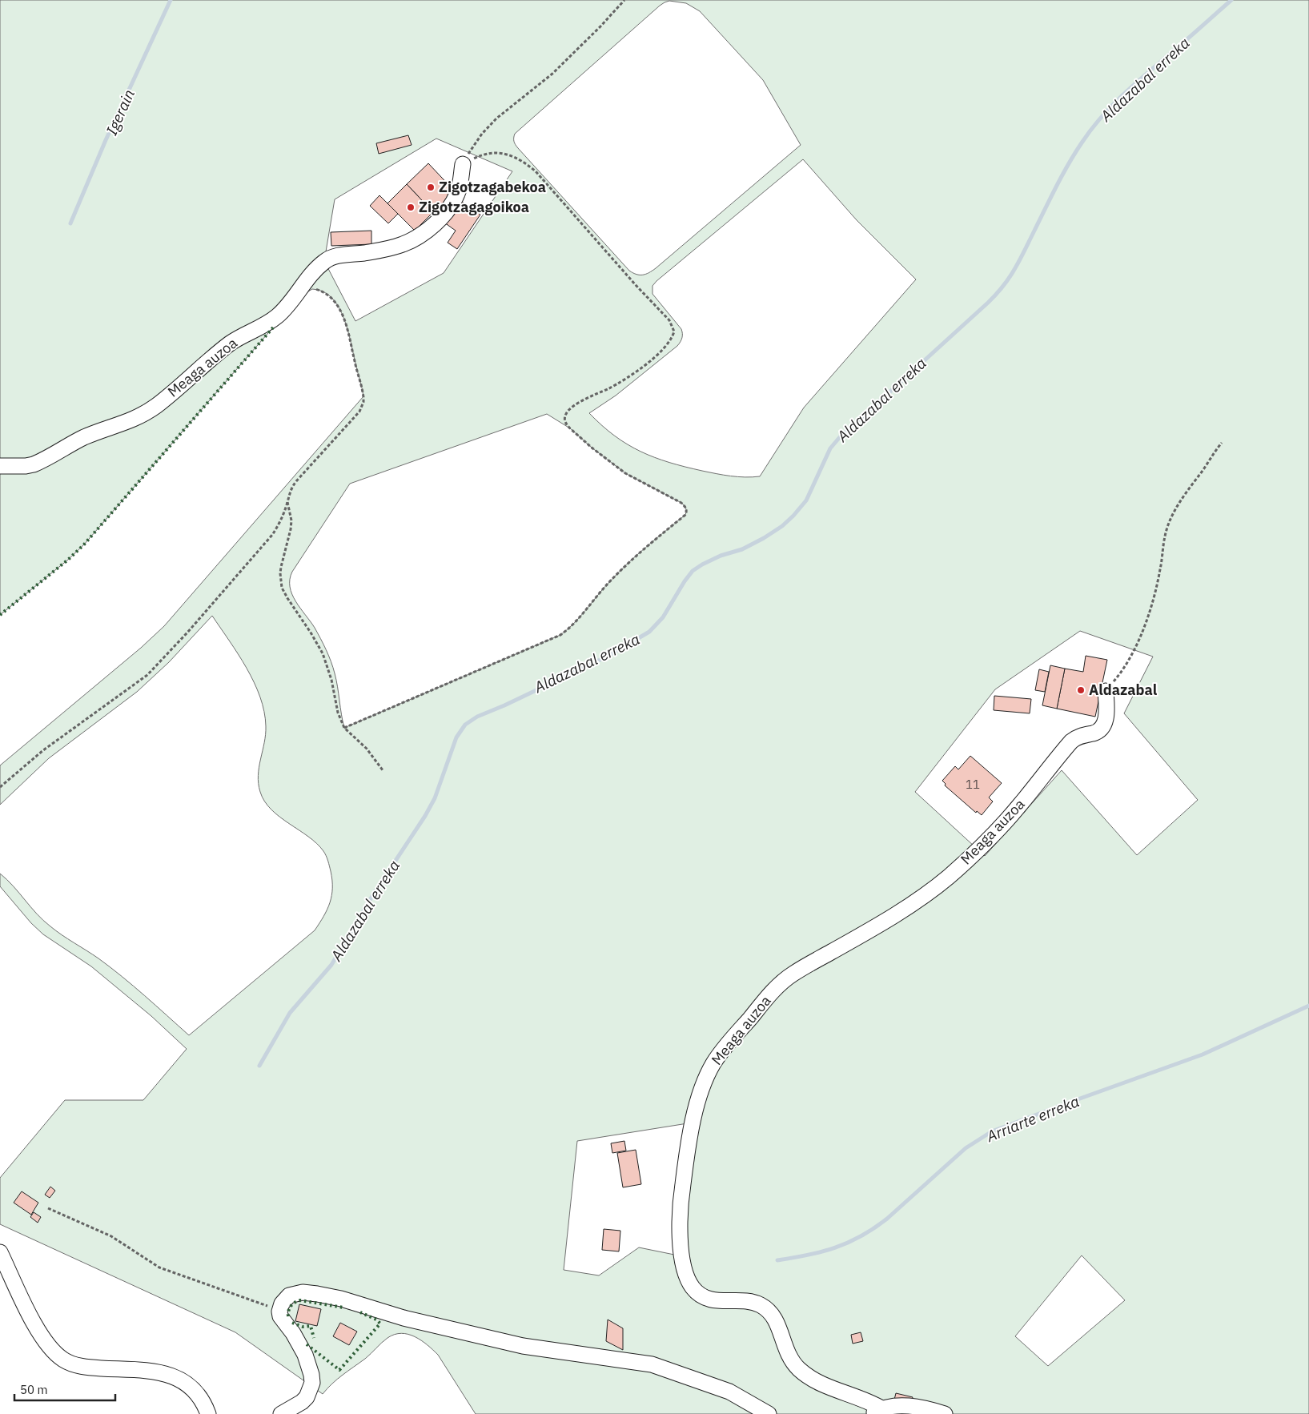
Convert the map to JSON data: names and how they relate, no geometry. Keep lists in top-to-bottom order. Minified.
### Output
{"streets":{"street":["Meaga auzoa"]},"water":["Aldazabal erreka","Igerain","Arriarte erreka"],"places":["Zigotzagabekoa","Zigotzagagoikoa","Aldazabal"],"house_numbers":["11"],"scale_bar":"50 m"}
